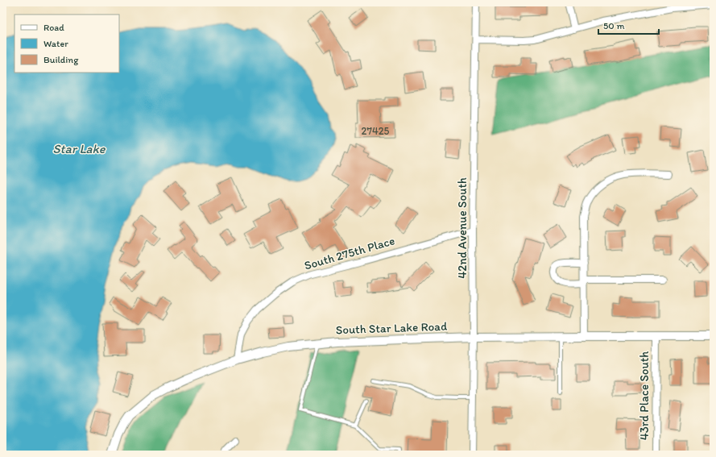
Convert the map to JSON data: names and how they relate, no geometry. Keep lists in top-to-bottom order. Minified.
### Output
{"streets":{"street":["42nd Avenue South","South 275th Place","South Star Lake Road","43rd Place South"]},"crossings":[["42nd Avenue South","South 275th Place"],["42nd Avenue South","South Star Lake Road"],["South 275th Place","South Star Lake Road"],["South Star Lake Road","43rd Place South"]],"water":["Star Lake"],"house_numbers":["27425"],"legend":["Road","Water","Building"],"scale_bar":"50 m"}
